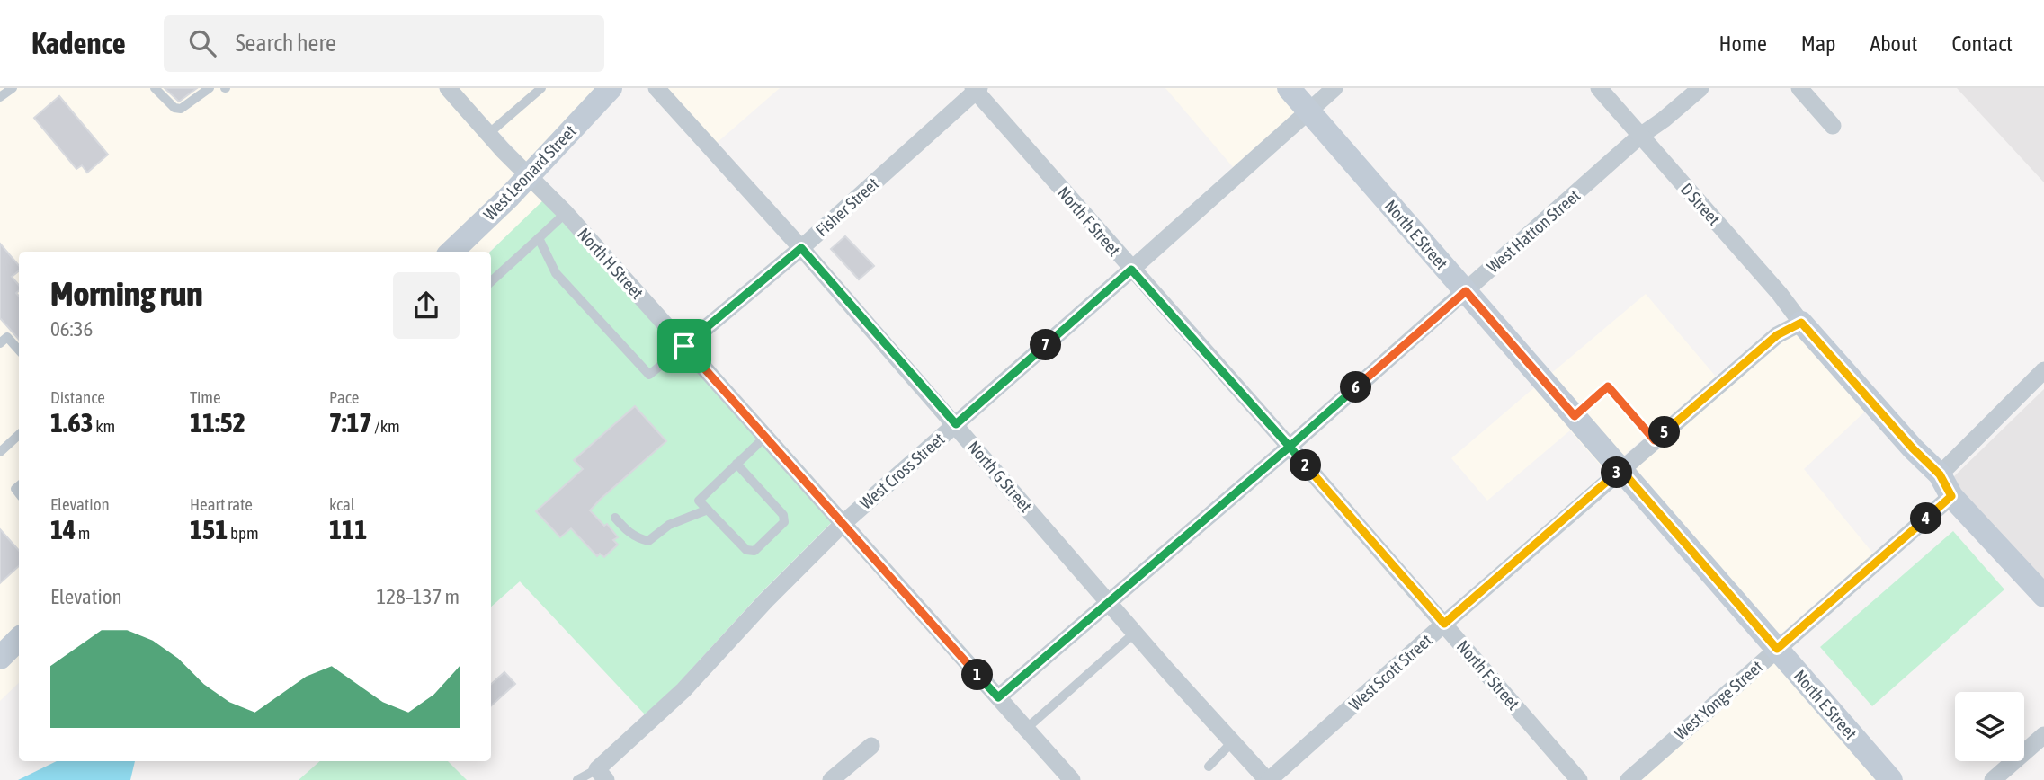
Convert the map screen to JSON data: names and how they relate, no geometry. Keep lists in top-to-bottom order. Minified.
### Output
{"streets":{"street":["West Leonard Street","D Street","Fisher Street","North F Street","West Hatton Street","North E Street","North H Street","West Cross Street","North G Street","West Scott Street","West Yonge Street"]},"crossings":[["West Leonard Street","North H Street"],["D Street","West Hatton Street"],["D Street","West Scott Street"],["Fisher Street","North F Street"],["Fisher Street","North H Street"],["Fisher Street","North G Street"],["North F Street","West Hatton Street"],["North F Street","West Cross Street"],["North F Street","West Scott Street"],["West Hatton Street","North E Street"],["West Hatton Street","North H Street"],["West Hatton Street","North G Street"],["North E Street","West Cross Street"],["North E Street","West Scott Street"],["North E Street","West Yonge Street"],["North H Street","West Cross Street"],["West Cross Street","North G Street"],["North G Street","West Scott Street"]],"page":{"header":"Kadence","search":"Search here","nav":["Home","Map","About","Contact"],"heading":["Morning run","06:36"],"pins":["7","6","5","2","3","4","1"],"stats":[["Distance","1.63 km"],["Time","11:52"],["Pace","7:17 /km"],["Elevation","14 m"],["Heart rate","151 bpm"],["kcal","111"]],"chart":["Elevation","128–137 m"]}}
